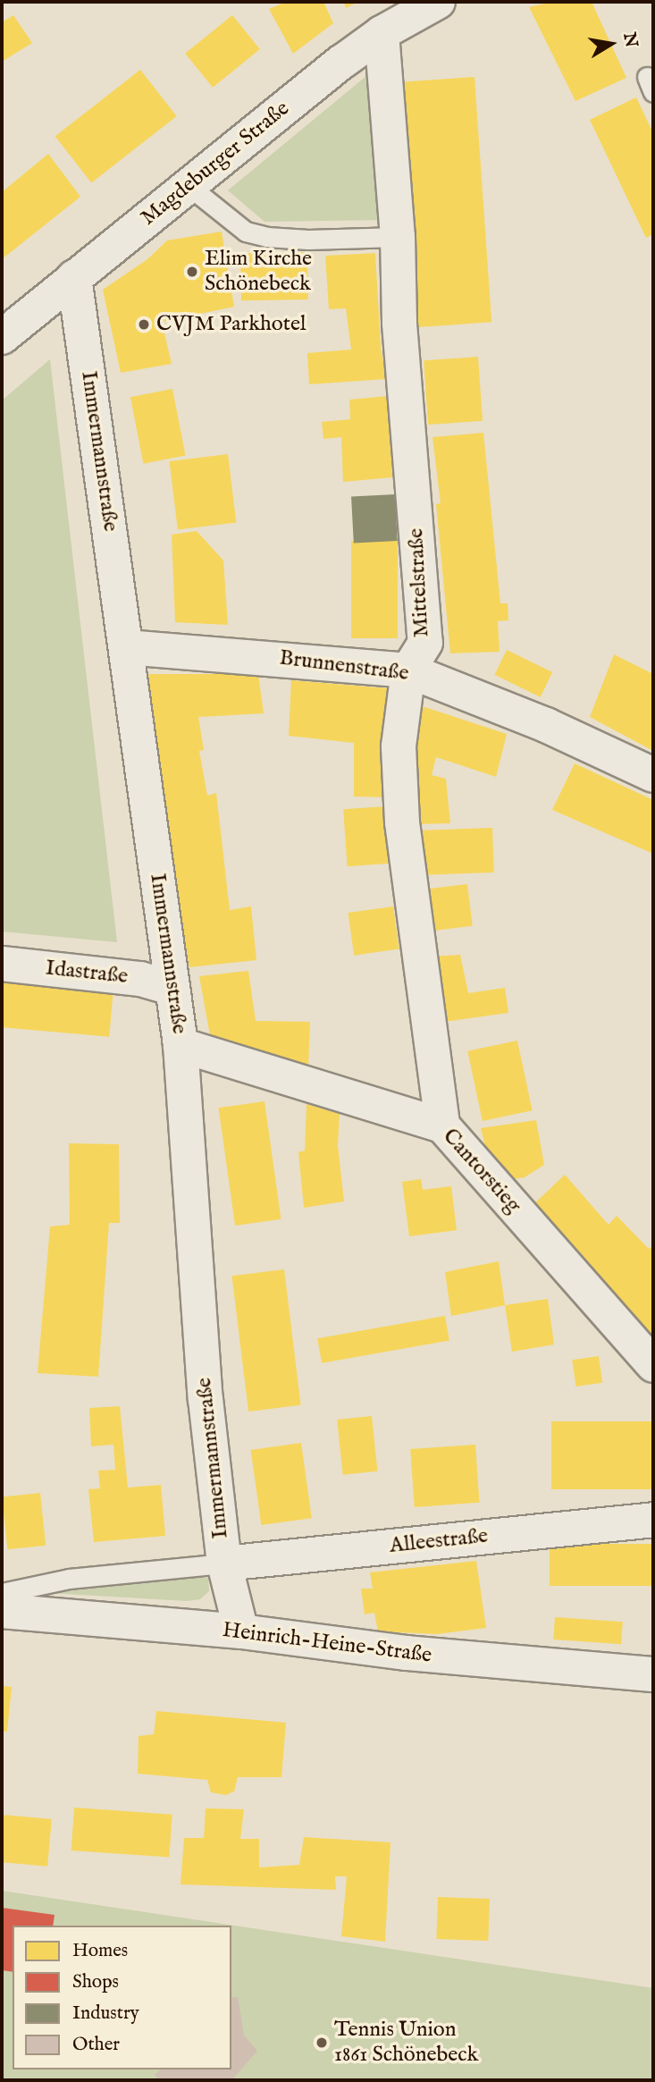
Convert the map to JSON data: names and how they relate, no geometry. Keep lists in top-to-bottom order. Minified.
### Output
{"streets":{"street":["Magdeburger Straße","Immermannstraße","Mittelstraße","Brunnenstraße","Idastraße","Cantorstieg","Alleestraße","Heinrich-Heine-Straße"]},"crossings":[["Magdeburger Straße","Immermannstraße"],["Magdeburger Straße","Mittelstraße"],["Immermannstraße","Brunnenstraße"],["Immermannstraße","Idastraße"],["Immermannstraße","Cantorstieg"],["Immermannstraße","Alleestraße"],["Immermannstraße","Heinrich-Heine-Straße"],["Mittelstraße","Brunnenstraße"],["Mittelstraße","Cantorstieg"]],"places":["Elim Kirche Schönebeck","CVJM Parkhotel","Tennis Union 1861 Schönebeck"],"legend":["Homes","Shops","Industry","Other"],"north":"right"}
